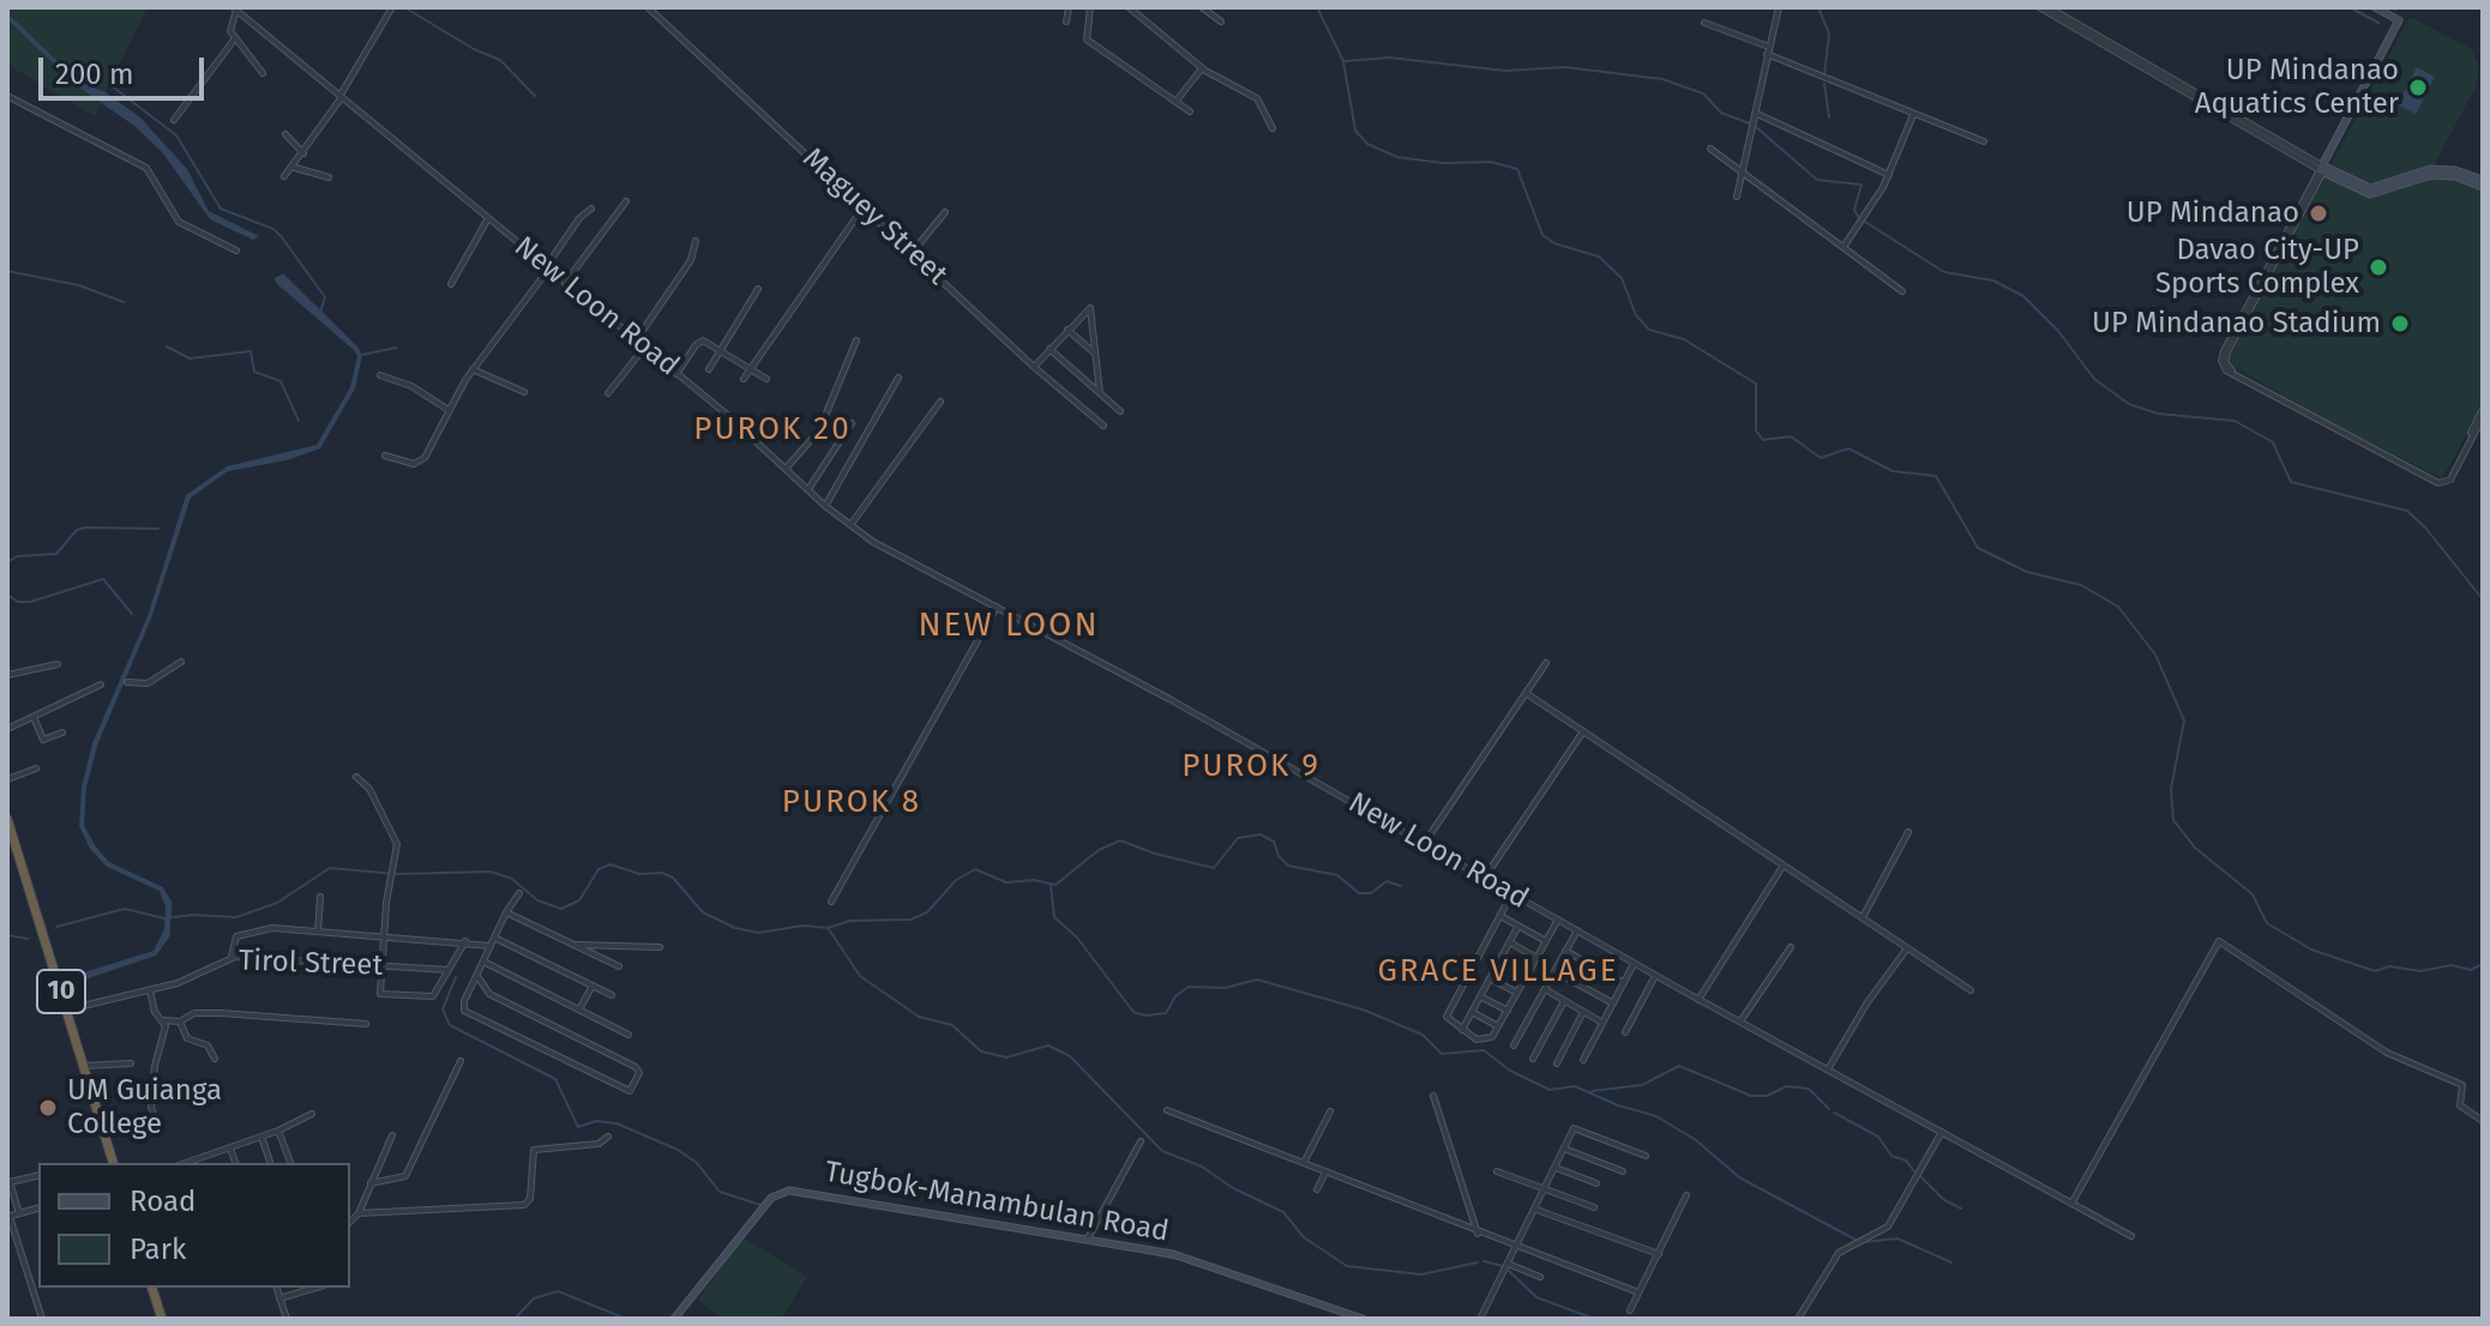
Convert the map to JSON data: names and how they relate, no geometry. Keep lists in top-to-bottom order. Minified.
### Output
{"streets":{"highway":["10"],"street":["Maguey Street","New Loon Road","Tirol Street","Tugbok-Manambulan Road"]},"crossings":[["Tirol Street","10"]],"districts":["PUROK 20","NEW LOON","PUROK 9","PUROK 8","GRACE VILLAGE"],"places":["UP Mindanao Aquatics Center","UP Mindanao","Davao City-UP Sports Complex","UP Mindanao Stadium","UM Guianga College"],"legend":["Road","Park"],"scale_bar":"200 m"}
